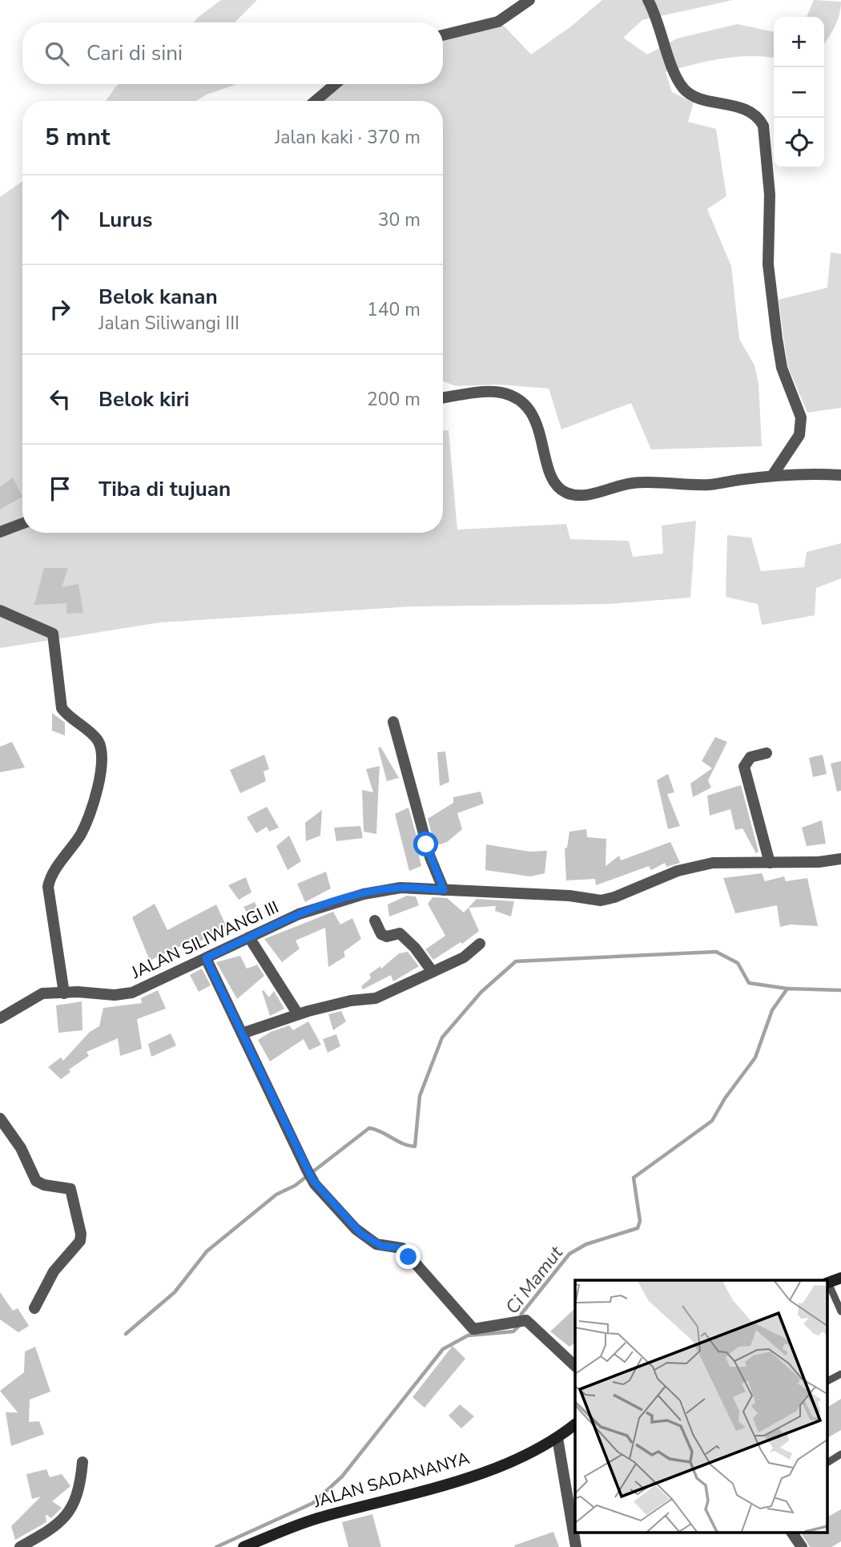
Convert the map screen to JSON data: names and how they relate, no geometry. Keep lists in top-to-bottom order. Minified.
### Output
{"streets":{"street":["JALAN SILIWANGI III","JALAN SADANANYA"]},"water":["Ci Mamut"],"page":{"map_buttons":["+","−"],"search":"Cari di sini","heading":["5 mnt","Jalan kaki · 370 m"],"list":[["Lurus","30 m"],["Belok kanan","Jalan Siliwangi III","140 m"],["Belok kiri","200 m"],"Tiba di tujuan"]}}
